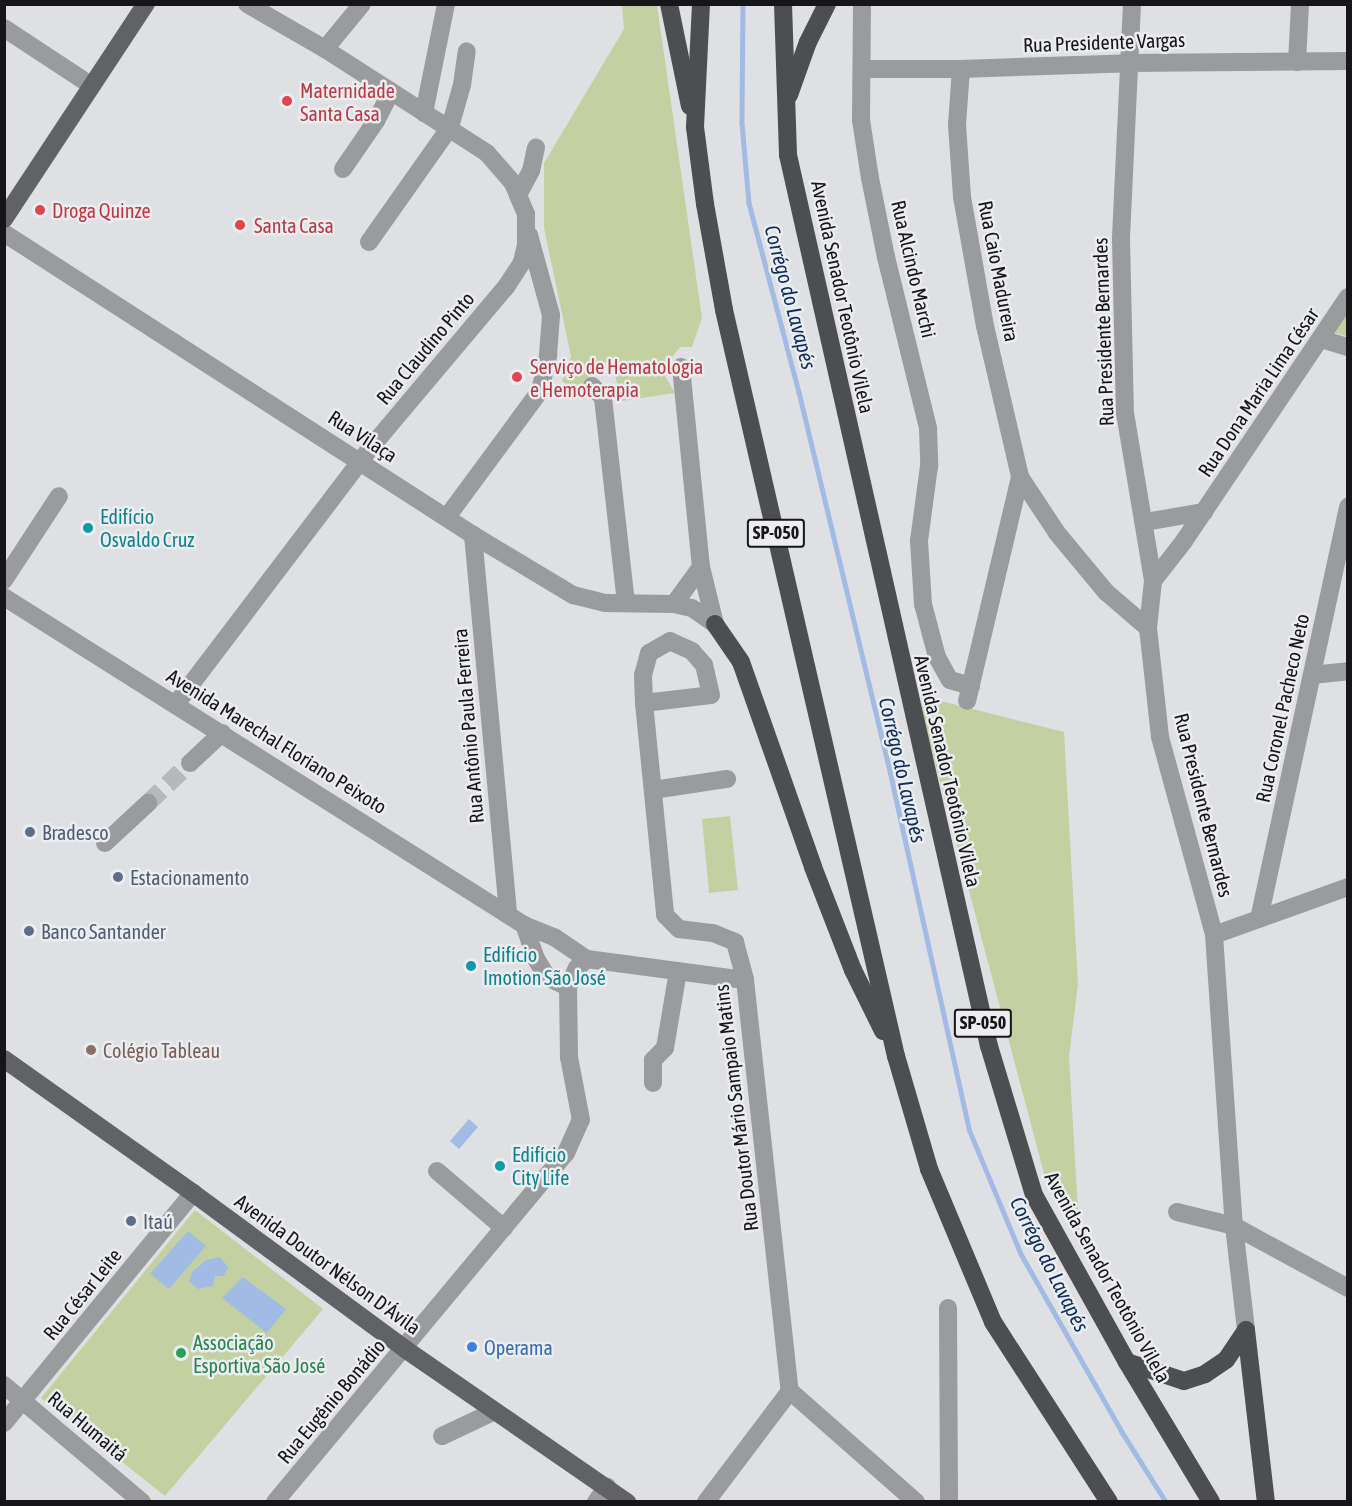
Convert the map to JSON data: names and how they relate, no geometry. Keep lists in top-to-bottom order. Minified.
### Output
{"streets":{"highway":["Avenida Senador Teotônio Vilela","SP-050"],"main road":["Avenida Doutor Nélson D'Ávila"],"street":["Rua Presidente Vargas","Rua Alcindo Marchi","Rua Caio Madureira","Rua Presidente Bernardes","Rua Claudino Pinto","Rua Dona Maria Lima César","Rua Vilaça","Rua Coronel Pacheco Neto","Rua Antônio Paula Ferreira","Avenida Marechal Floriano Peixoto","Rua Doutor Mário Sampaio Matins","Rua César Leite","Rua Eugênio Bonádio","Rua Humaitá"]},"crossings":[["Rua Presidente Vargas","Rua Alcindo Marchi"],["Rua Presidente Vargas","Rua Caio Madureira"],["Rua Presidente Vargas","Rua Presidente Bernardes"],["Rua Alcindo Marchi","Rua Caio Madureira"],["Rua Caio Madureira","Rua Presidente Bernardes"],["Rua Presidente Bernardes","Rua Dona Maria Lima César"],["Rua Claudino Pinto","Rua Vilaça"],["Rua Claudino Pinto","Avenida Marechal Floriano Peixoto"],["Rua Vilaça","Rua Antônio Paula Ferreira"],["Rua Antônio Paula Ferreira","Avenida Marechal Floriano Peixoto"],["Avenida Marechal Floriano Peixoto","Rua Doutor Mário Sampaio Matins"],["Avenida Doutor Nélson D'Ávila","Rua César Leite"],["Avenida Doutor Nélson D'Ávila","Rua Eugênio Bonádio"],["Rua César Leite","Rua Humaitá"]],"water":["Corrégo do Lavapés"],"places":["Maternidade Santa Casa","Droga Quinze","Santa Casa","Serviço de Hematologia e Hemoterapia","Edifício Osvaldo Cruz","Bradesco","Estacionamento","Banco Santander","Edifício Imotion São José","Colégio Tableau","Edifício City Life","Itaú","Operama","Associação Esportiva São José"]}
